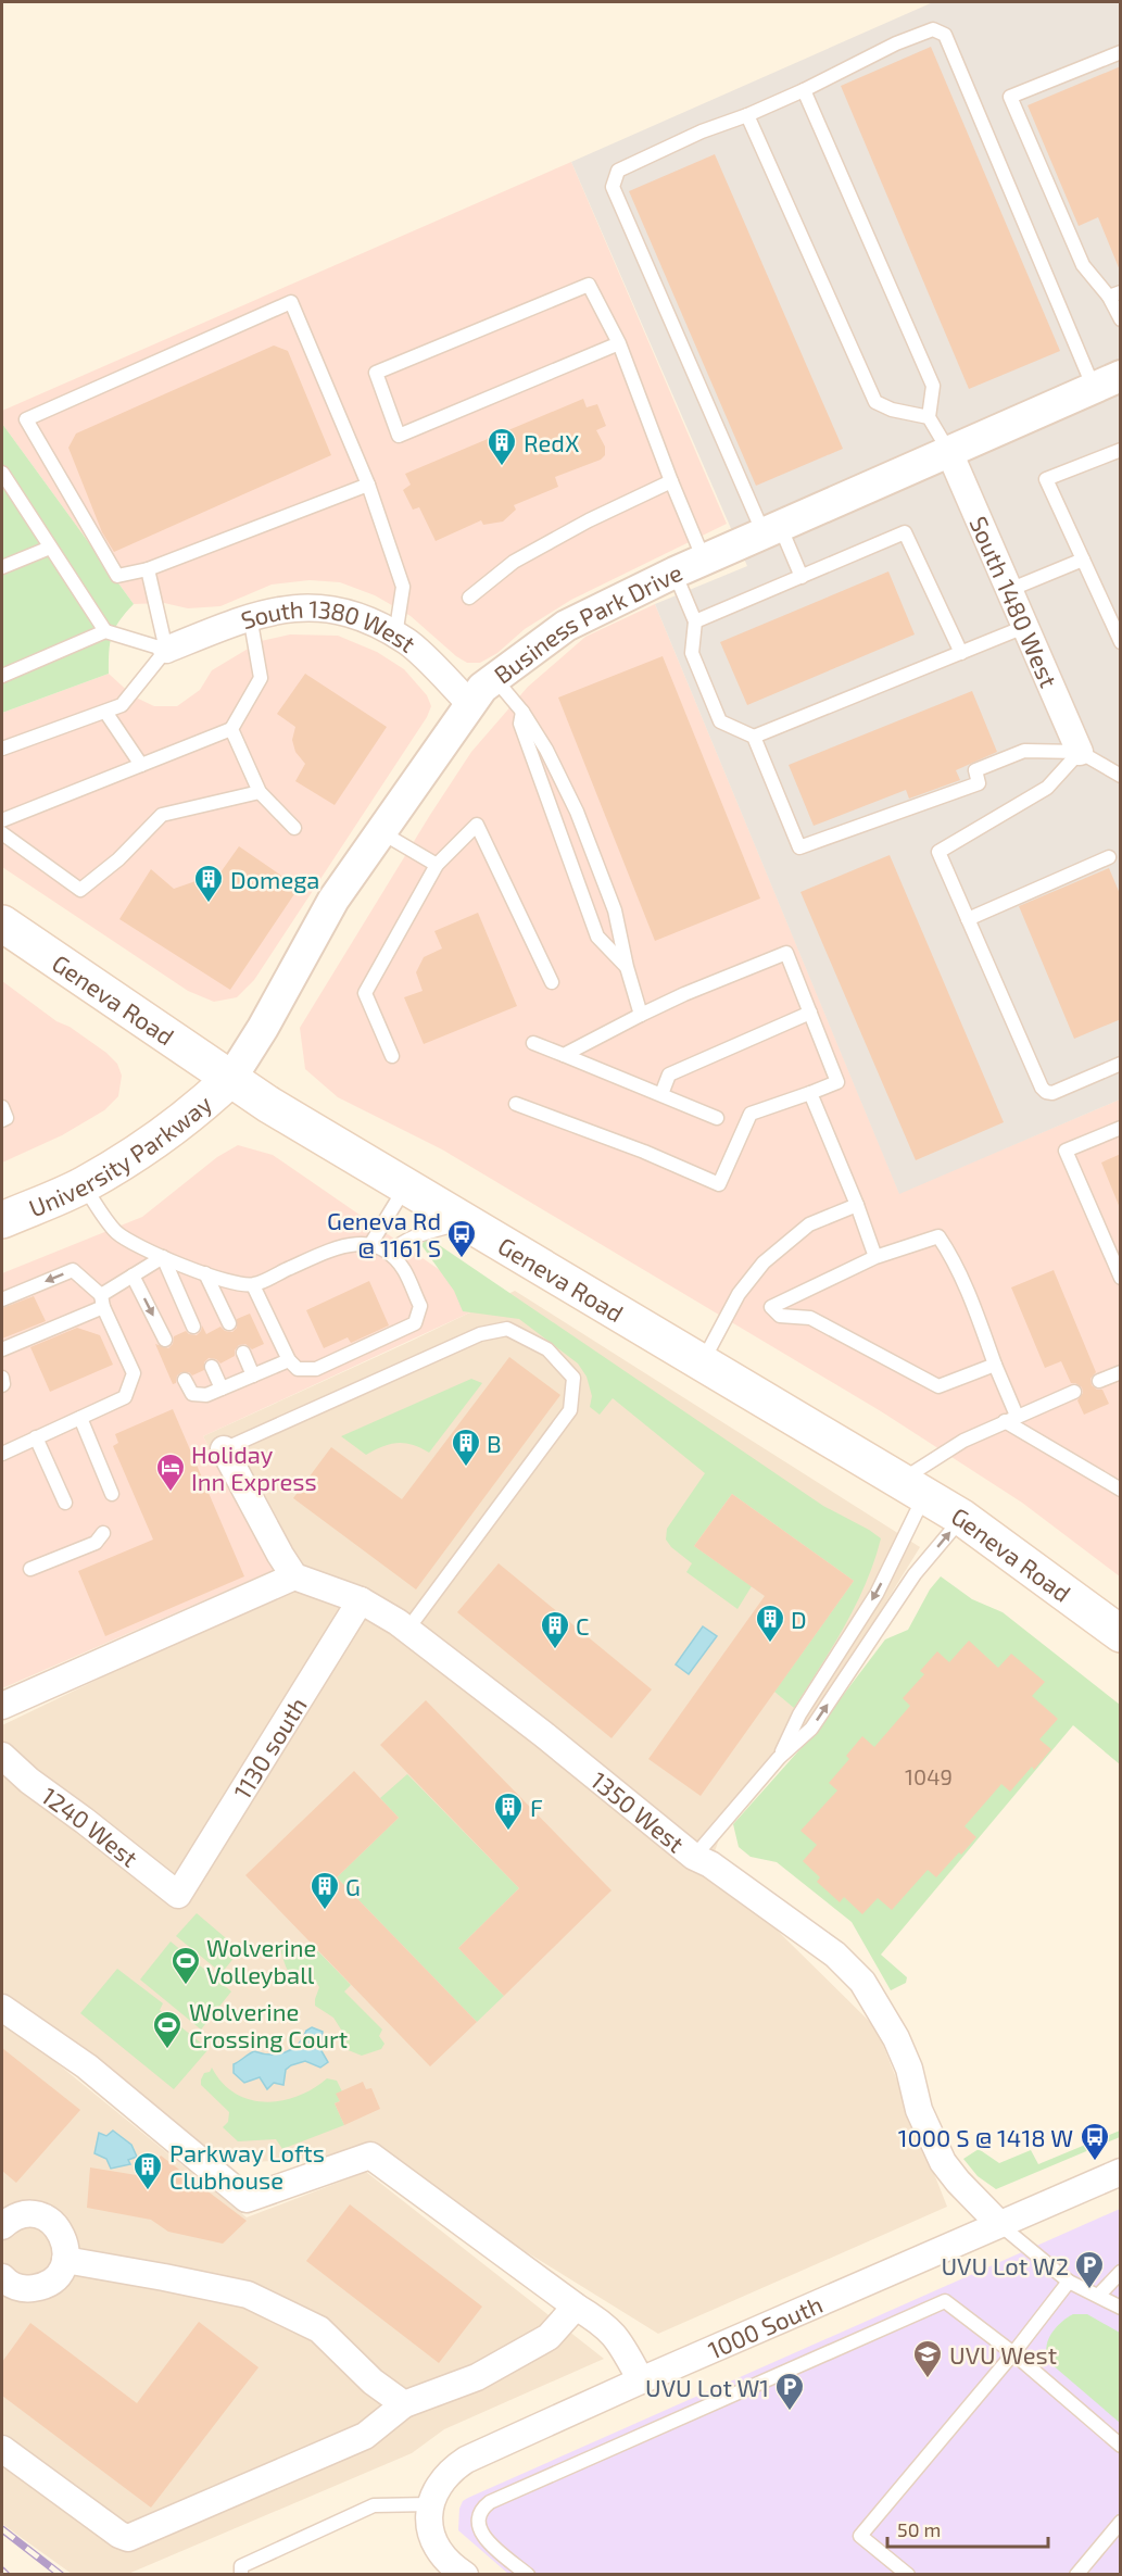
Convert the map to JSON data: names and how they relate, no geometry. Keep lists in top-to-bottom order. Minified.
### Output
{"streets":{"main road":["Geneva Road","University Parkway"],"street":["South 1480 West","Business Park Drive","South 1380 West","1130 south","1350 West","1240 West","1000 South"]},"crossings":[["South 1480 West","Business Park Drive"],["Business Park Drive","South 1380 West"],["Business Park Drive","Geneva Road"],["Business Park Drive","University Parkway"],["Geneva Road","University Parkway"],["1130 south","1350 West"],["1130 south","1240 West"],["1350 West","1000 South"]],"places":{"building":["RedX","Domega","B","D","C","F","G","Parkway Lofts Clubhouse"],"bus stop":["Geneva Rd @ 1161 S","1000 S @ 1418 W"],"hotel":["Holiday Inn Express"],"sports":["Wolverine Volleyball","Wolverine Crossing Court"],"parking":["UVU Lot W2","UVU Lot W1"],"school or university":["UVU West"]},"house_numbers":["1049"],"scale_bar":"50 m"}
